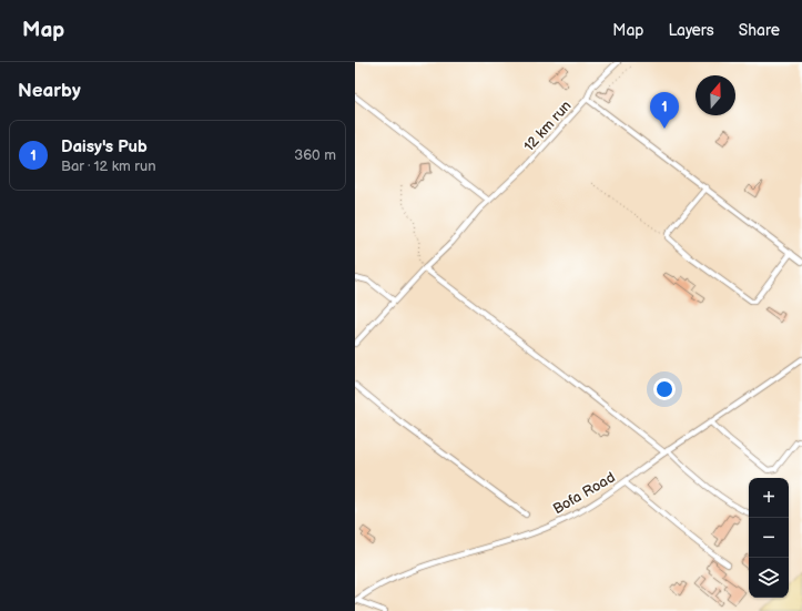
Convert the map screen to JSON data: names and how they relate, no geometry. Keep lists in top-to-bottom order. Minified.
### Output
{"streets":{"street":["12 km run","Bofa Road"]},"north":"top","page":{"header":"Map","nav":["Map","Layers","Share"],"heading":"Nearby","pins":"1","list":[{"mark":"1","name":"Daisy's Pub","note":"Bar · 12 km run","value":"360 m"}],"map_buttons":["+","−"]}}
